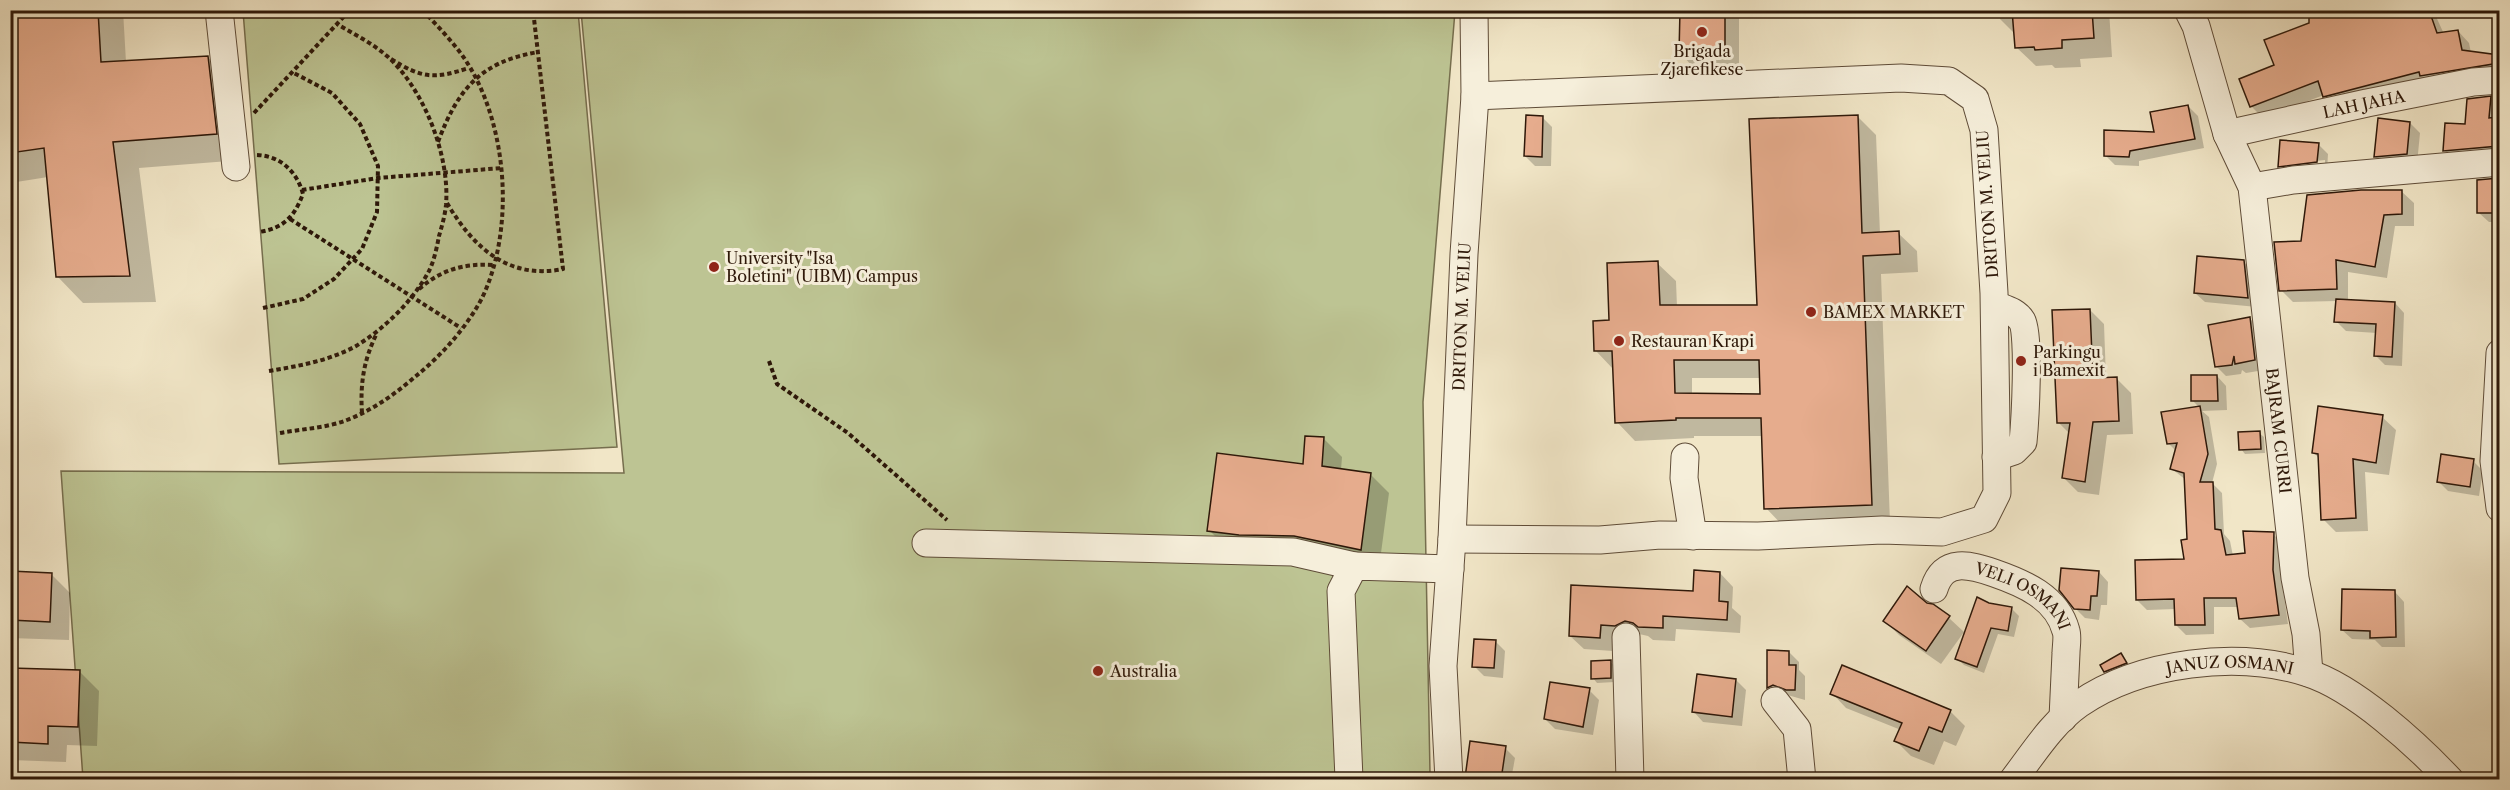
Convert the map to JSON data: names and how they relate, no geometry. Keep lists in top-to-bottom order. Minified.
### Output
{"streets":{"street":["LAH JAHA","DRITON M. VELIU","BAJRAM CURRI","VELI OSMANI","JANUZ OSMANI"]},"crossings":[["LAH JAHA","BAJRAM CURRI"],["BAJRAM CURRI","JANUZ OSMANI"],["VELI OSMANI","JANUZ OSMANI"]],"places":["Brigada Zjarefikese","University \"Isa Boletini\" (UIBM) Campus","BAMEX MARKET","Restauran Krapi","Parkingu i Bamexit","Australia"]}
